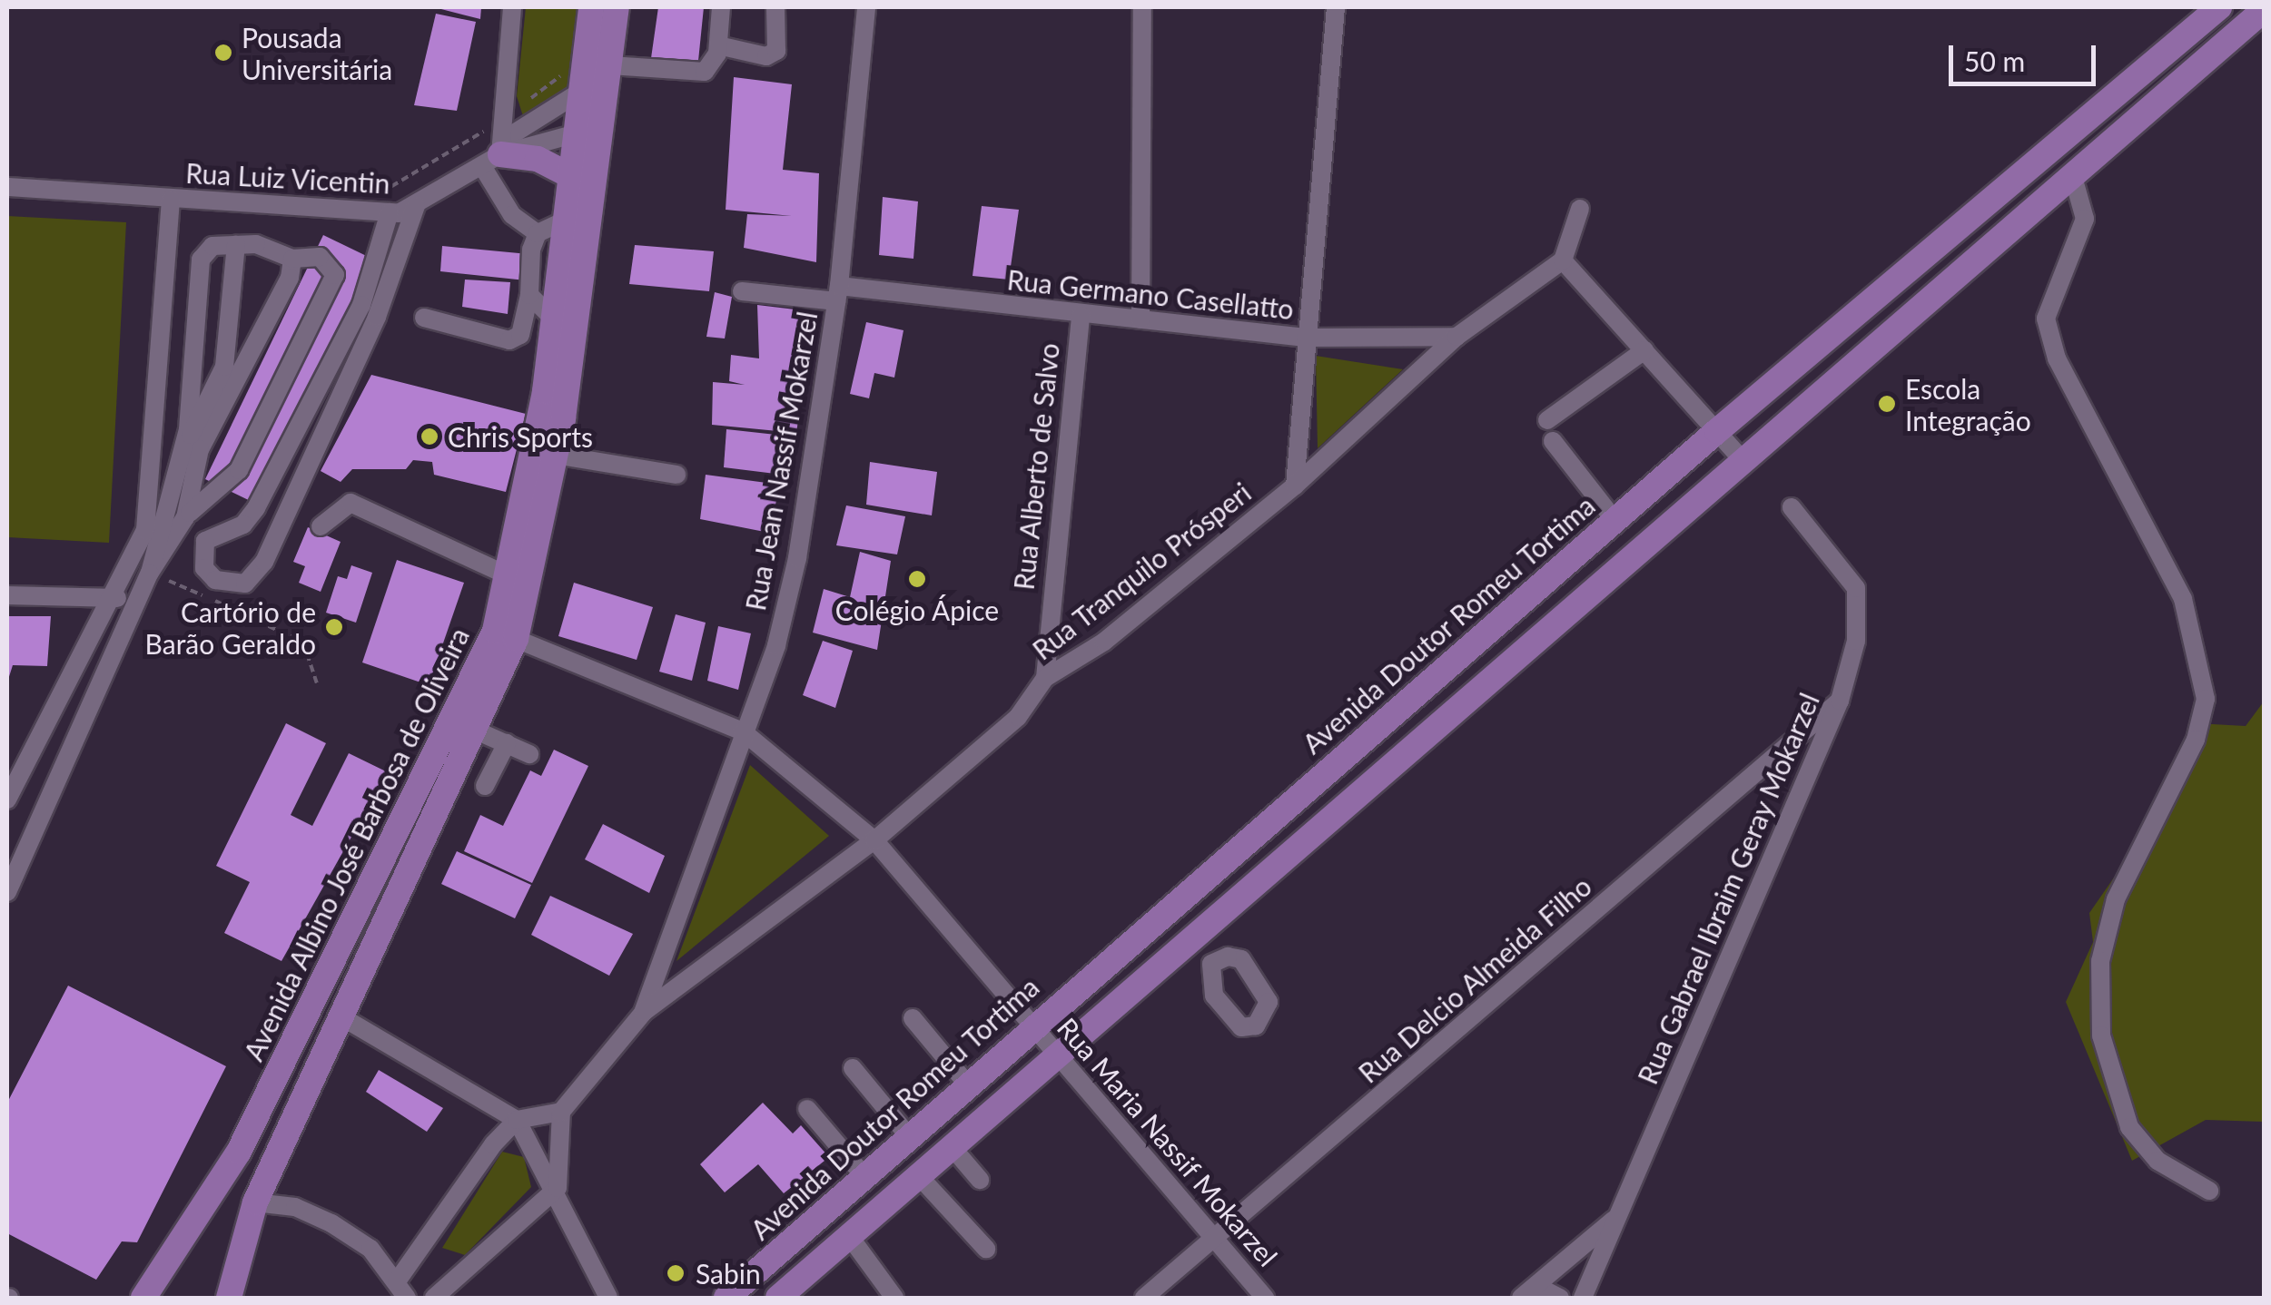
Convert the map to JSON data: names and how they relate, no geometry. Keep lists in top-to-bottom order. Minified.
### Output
{"streets":{"main road":["Avenida Doutor Romeu Tortima","Avenida Albino José Barbosa de Oliveira"],"street":["Rua Luiz Vicentin","Rua Germano Casellatto","Rua Jean Nassif Mokarzel","Rua Alberto de Salvo","Rua Tranquilo Prósperi","Rua Gabrael Ibraim Geray Mokarzel","Rua Delcio Almeida Filho","Rua Maria Nassif Mokarzel"]},"crossings":[["Rua Luiz Vicentin","Avenida Albino José Barbosa de Oliveira"],["Rua Germano Casellatto","Rua Jean Nassif Mokarzel"],["Rua Germano Casellatto","Rua Alberto de Salvo"],["Rua Germano Casellatto","Rua Tranquilo Prósperi"],["Rua Jean Nassif Mokarzel","Rua Tranquilo Prósperi"],["Rua Jean Nassif Mokarzel","Rua Maria Nassif Mokarzel"],["Rua Alberto de Salvo","Rua Tranquilo Prósperi"],["Rua Tranquilo Prósperi","Rua Maria Nassif Mokarzel"],["Avenida Doutor Romeu Tortima","Rua Maria Nassif Mokarzel"],["Avenida Albino José Barbosa de Oliveira","Rua Maria Nassif Mokarzel"],["Rua Gabrael Ibraim Geray Mokarzel","Rua Delcio Almeida Filho"],["Rua Delcio Almeida Filho","Rua Maria Nassif Mokarzel"]],"places":["Pousada Universitária","Escola Integração","Chris Sports","Colégio Ápice","Cartório de Barão Geraldo","Sabin"],"scale_bar":"50 m"}
